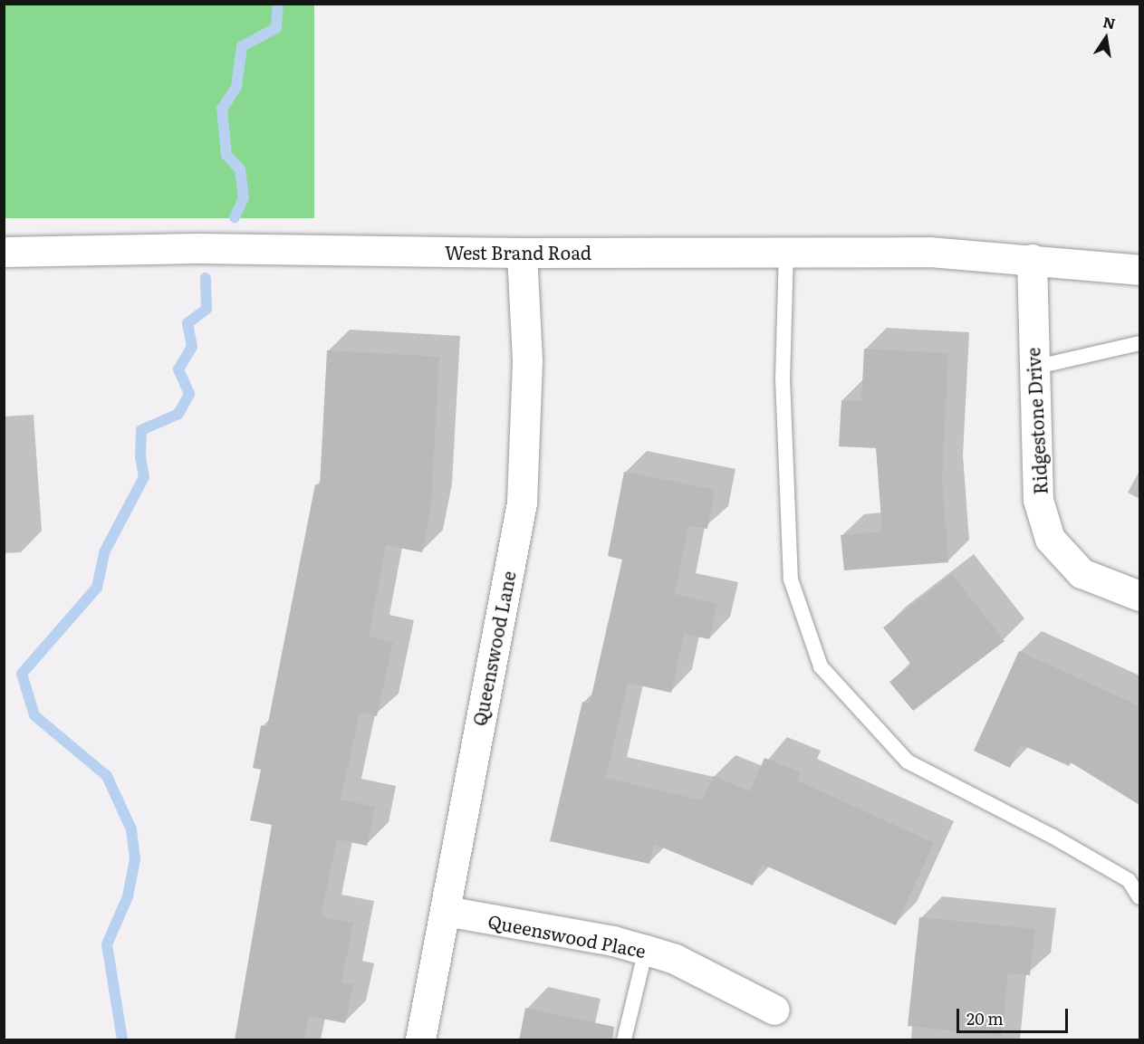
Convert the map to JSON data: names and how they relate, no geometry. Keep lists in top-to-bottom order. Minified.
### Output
{"streets":{"street":["West Brand Road","Ridgestone Drive","Queenswood Lane","Queenswood Place"]},"crossings":[["West Brand Road","Ridgestone Drive"],["West Brand Road","Queenswood Lane"],["Queenswood Lane","Queenswood Place"]],"scale_bar":"20 m","north":"top"}
